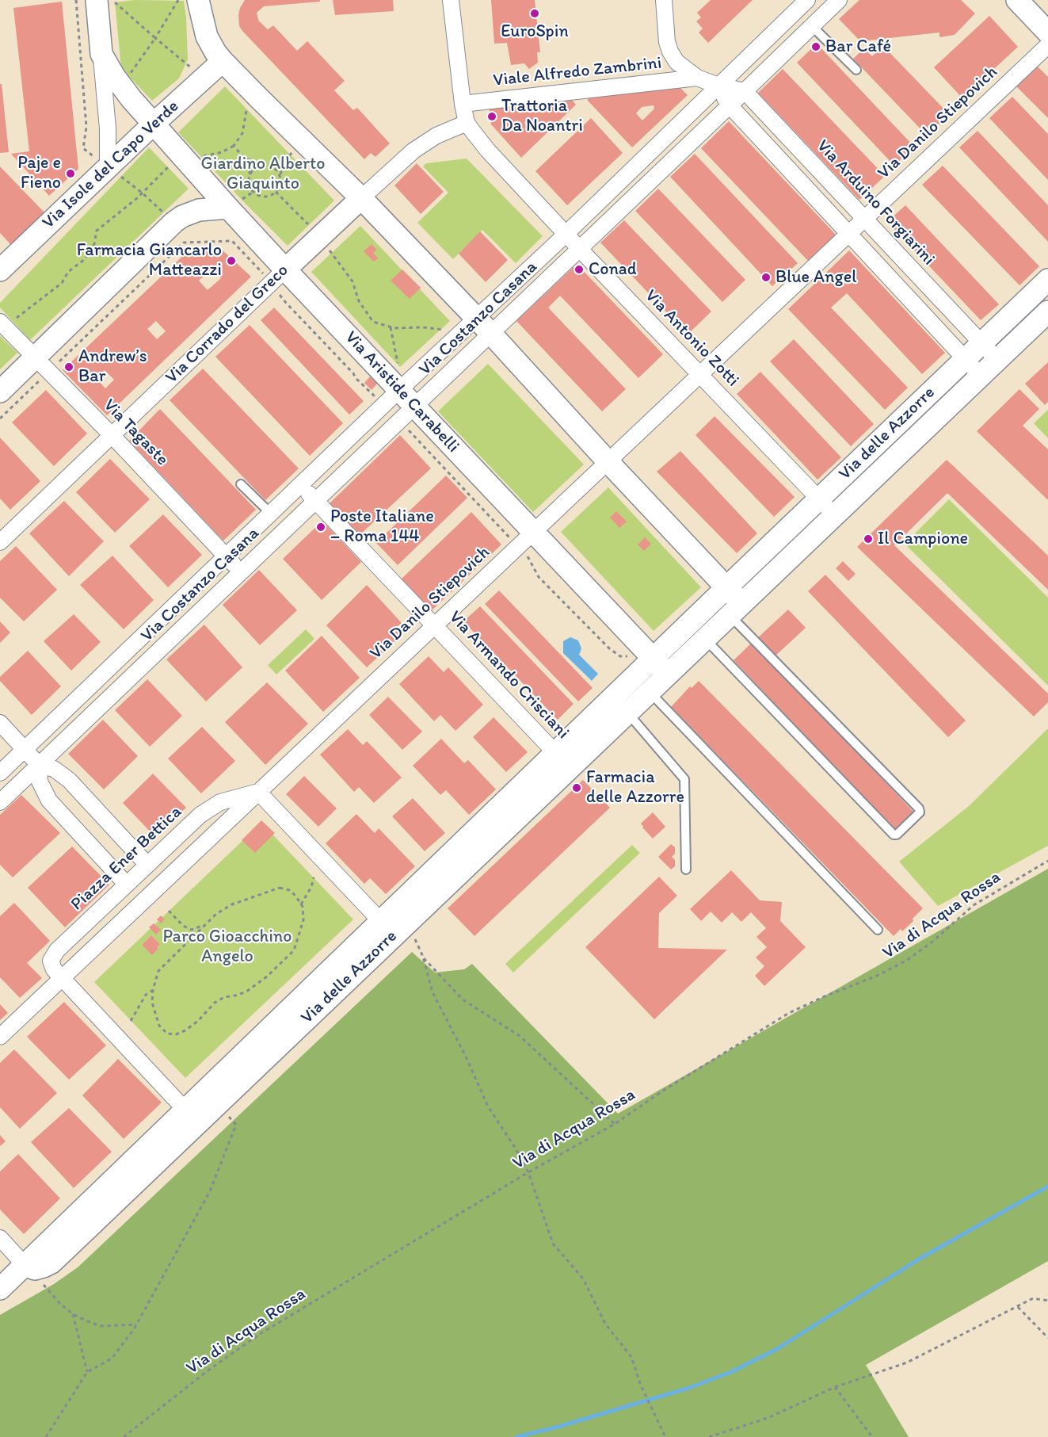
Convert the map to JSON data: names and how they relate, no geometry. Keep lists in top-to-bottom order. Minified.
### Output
{"streets":{"street":["Viale Alfredo Zambrini","Via Danilo Stiepovich","Via Isole del Capo Verde","Via Arduino Forgiarini","Via Costanzo Casana","Via Corrado del Greco","Via Antonio Zotti","Via Aristide Carabelli","Via Tagaste","Via delle Azzorre","Via Armando Crisciani","Piazza Ener Bettica"],"path":["Via di Acqua Rossa"]},"crossings":[["Via Danilo Stiepovich","Via Arduino Forgiarini"],["Via Danilo Stiepovich","Via Antonio Zotti"],["Via Danilo Stiepovich","Via Aristide Carabelli"],["Via Danilo Stiepovich","Via Armando Crisciani"],["Via Danilo Stiepovich","Piazza Ener Bettica"],["Via Isole del Capo Verde","Via Aristide Carabelli"],["Via Arduino Forgiarini","Via Costanzo Casana"],["Via Arduino Forgiarini","Via delle Azzorre"],["Via Costanzo Casana","Via Antonio Zotti"],["Via Costanzo Casana","Via Aristide Carabelli"],["Via Costanzo Casana","Via Tagaste"],["Via Costanzo Casana","Via Armando Crisciani"],["Via Corrado del Greco","Via Antonio Zotti"],["Via Corrado del Greco","Via Aristide Carabelli"],["Via Corrado del Greco","Via Tagaste"],["Via Antonio Zotti","Via delle Azzorre"],["Via Aristide Carabelli","Via delle Azzorre"],["Via delle Azzorre","Via Armando Crisciani"],["Via delle Azzorre","Piazza Ener Bettica"]],"parks":["Giardino Alberto Giaquinto","Parco Gioacchino Angelo"],"places":["EuroSpin","Bar Café","Trattoria Da Noantri","Paje e Fieno","Farmacia Giancarlo Matteazzi","Conad","Blue Angel","Andrew’s Bar","Poste Italiane – Roma 144","Il Campione","Farmacia delle Azzorre"]}
